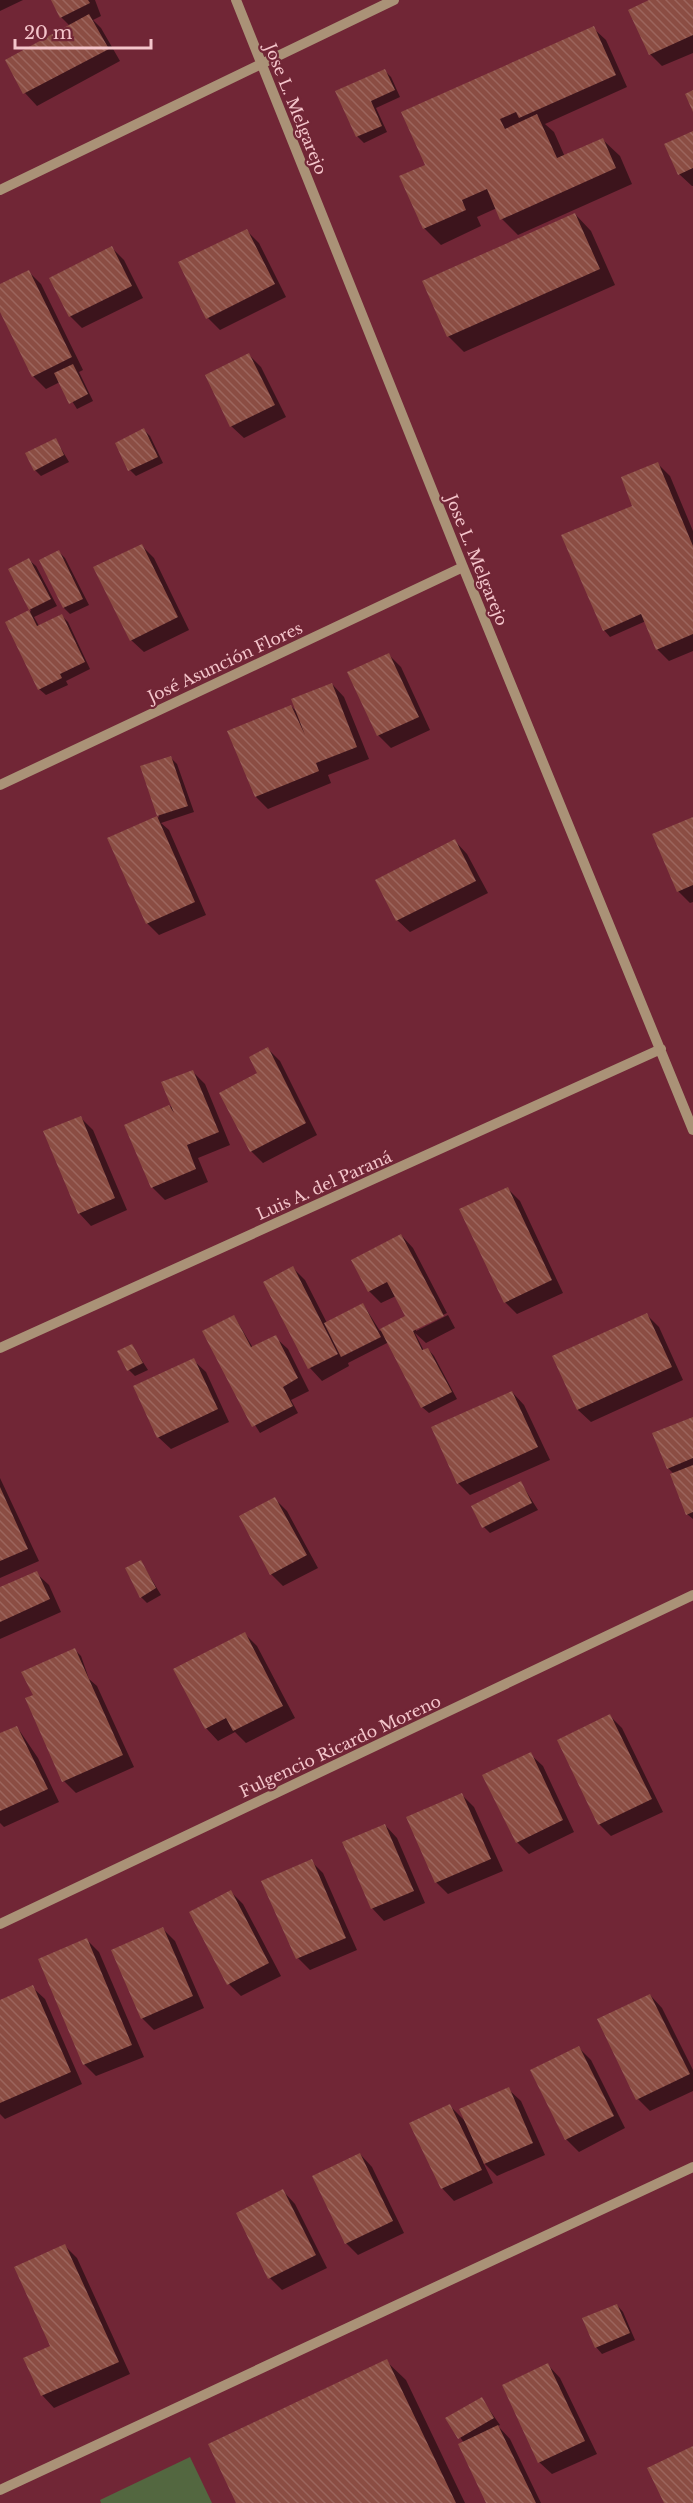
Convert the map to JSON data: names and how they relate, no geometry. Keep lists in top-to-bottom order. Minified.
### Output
{"streets":{"street":["Jose L. Melgarejo","José Asunción Flores","Luis A. del Paraná","Fulgencio Ricardo Moreno"]},"crossings":[["Jose L. Melgarejo","José Asunción Flores"],["Jose L. Melgarejo","Luis A. del Paraná"]],"scale_bar":"20 m"}
